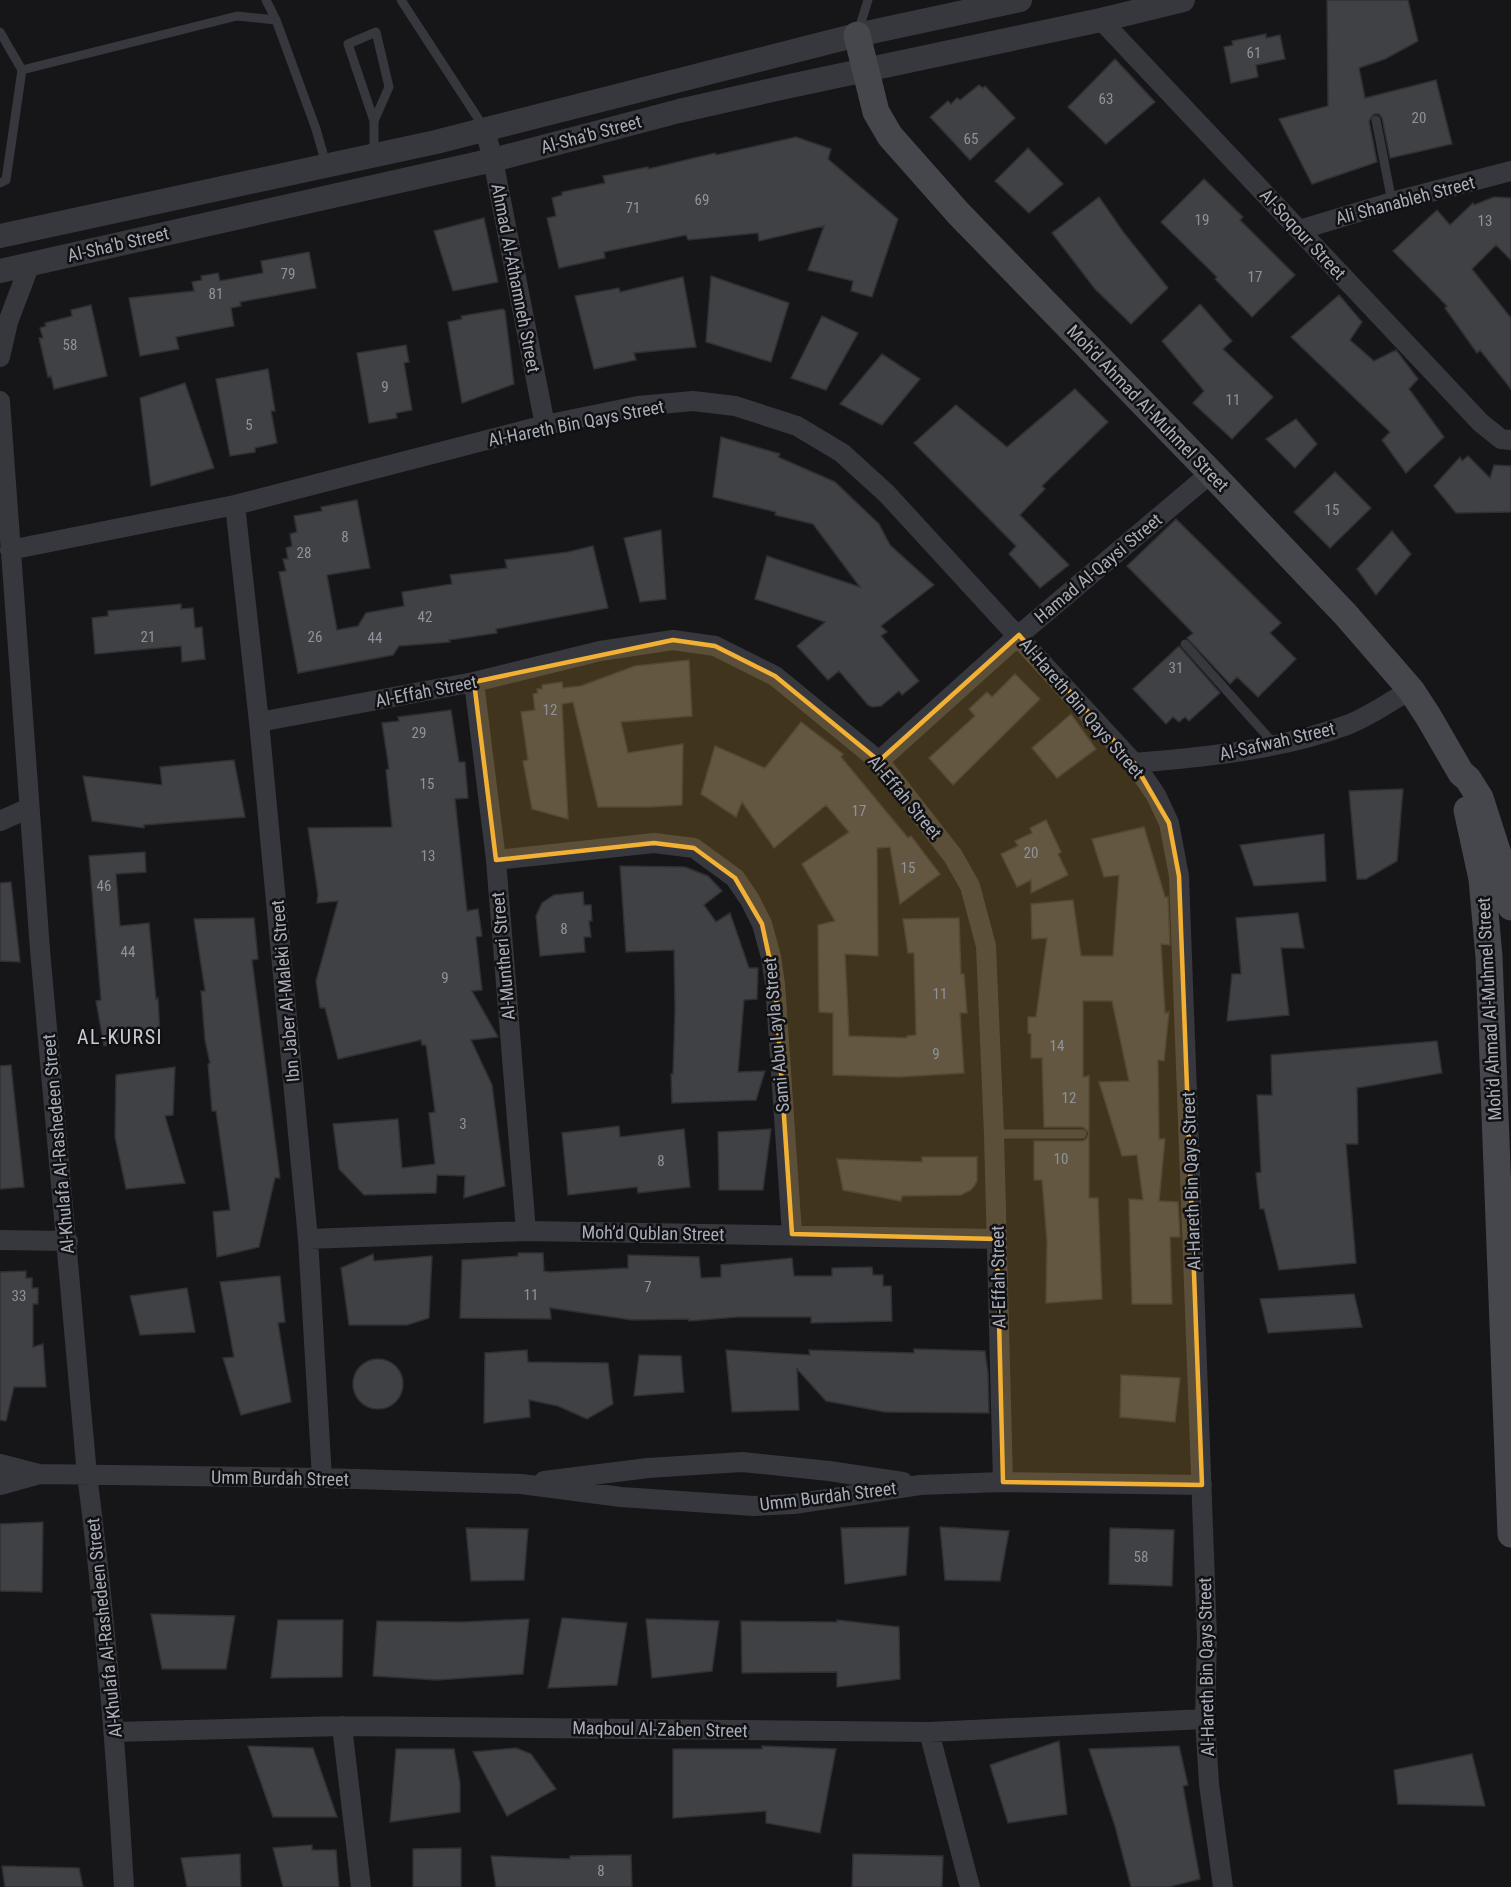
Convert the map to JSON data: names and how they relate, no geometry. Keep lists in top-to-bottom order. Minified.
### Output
{"streets":{"main road":["Moh’d Ahmad Al-Muhmel Street"],"street":["Al-Sha'b Street","Ali Shanableh Street","Al-Soqour Street","Ahmad Al-Athamneh Street","Al-Hareth Bin Qays Street","Hamad Al-Qaysi Street","Al-Effah Street","Al-Safwah Street","Al-Muntheri Street","Ibn Jaber Al-Maleki Street","Sami Abu Layla Street","Al-Khulafa Al-Rashedeen Street","Moh’d Qublan Street","Umm Burdah Street","Maqboul Al-Zaben Street"]},"crossings":[["Al-Sha'b Street","Al-Soqour Street"],["Al-Sha'b Street","Ahmad Al-Athamneh Street"],["Al-Sha'b Street","Moh’d Ahmad Al-Muhmel Street"],["Ali Shanableh Street","Al-Soqour Street"],["Ahmad Al-Athamneh Street","Al-Hareth Bin Qays Street"],["Moh’d Ahmad Al-Muhmel Street","Hamad Al-Qaysi Street"],["Moh’d Ahmad Al-Muhmel Street","Al-Safwah Street"],["Al-Hareth Bin Qays Street","Hamad Al-Qaysi Street"],["Al-Hareth Bin Qays Street","Al-Safwah Street"],["Al-Hareth Bin Qays Street","Ibn Jaber Al-Maleki Street"],["Al-Hareth Bin Qays Street","Al-Khulafa Al-Rashedeen Street"],["Al-Hareth Bin Qays Street","Umm Burdah Street"],["Al-Hareth Bin Qays Street","Maqboul Al-Zaben Street"],["Hamad Al-Qaysi Street","Al-Effah Street"],["Al-Effah Street","Al-Muntheri Street"],["Al-Effah Street","Ibn Jaber Al-Maleki Street"],["Al-Effah Street","Moh’d Qublan Street"],["Al-Effah Street","Umm Burdah Street"],["Al-Muntheri Street","Sami Abu Layla Street"],["Al-Muntheri Street","Moh’d Qublan Street"],["Ibn Jaber Al-Maleki Street","Moh’d Qublan Street"],["Ibn Jaber Al-Maleki Street","Umm Burdah Street"],["Sami Abu Layla Street","Moh’d Qublan Street"],["Al-Khulafa Al-Rashedeen Street","Umm Burdah Street"],["Al-Khulafa Al-Rashedeen Street","Maqboul Al-Zaben Street"]],"districts":["AL-KURSI"],"house_numbers":["61","63","20","65","69","71","19","13","79","17","81","58","9","11","5","15","8","28","42","21","26","44","31","12","29","15","17","20","13","15","46","8","44","9","11","14","9","12","3","10","8","7","11","33","58","8"]}
